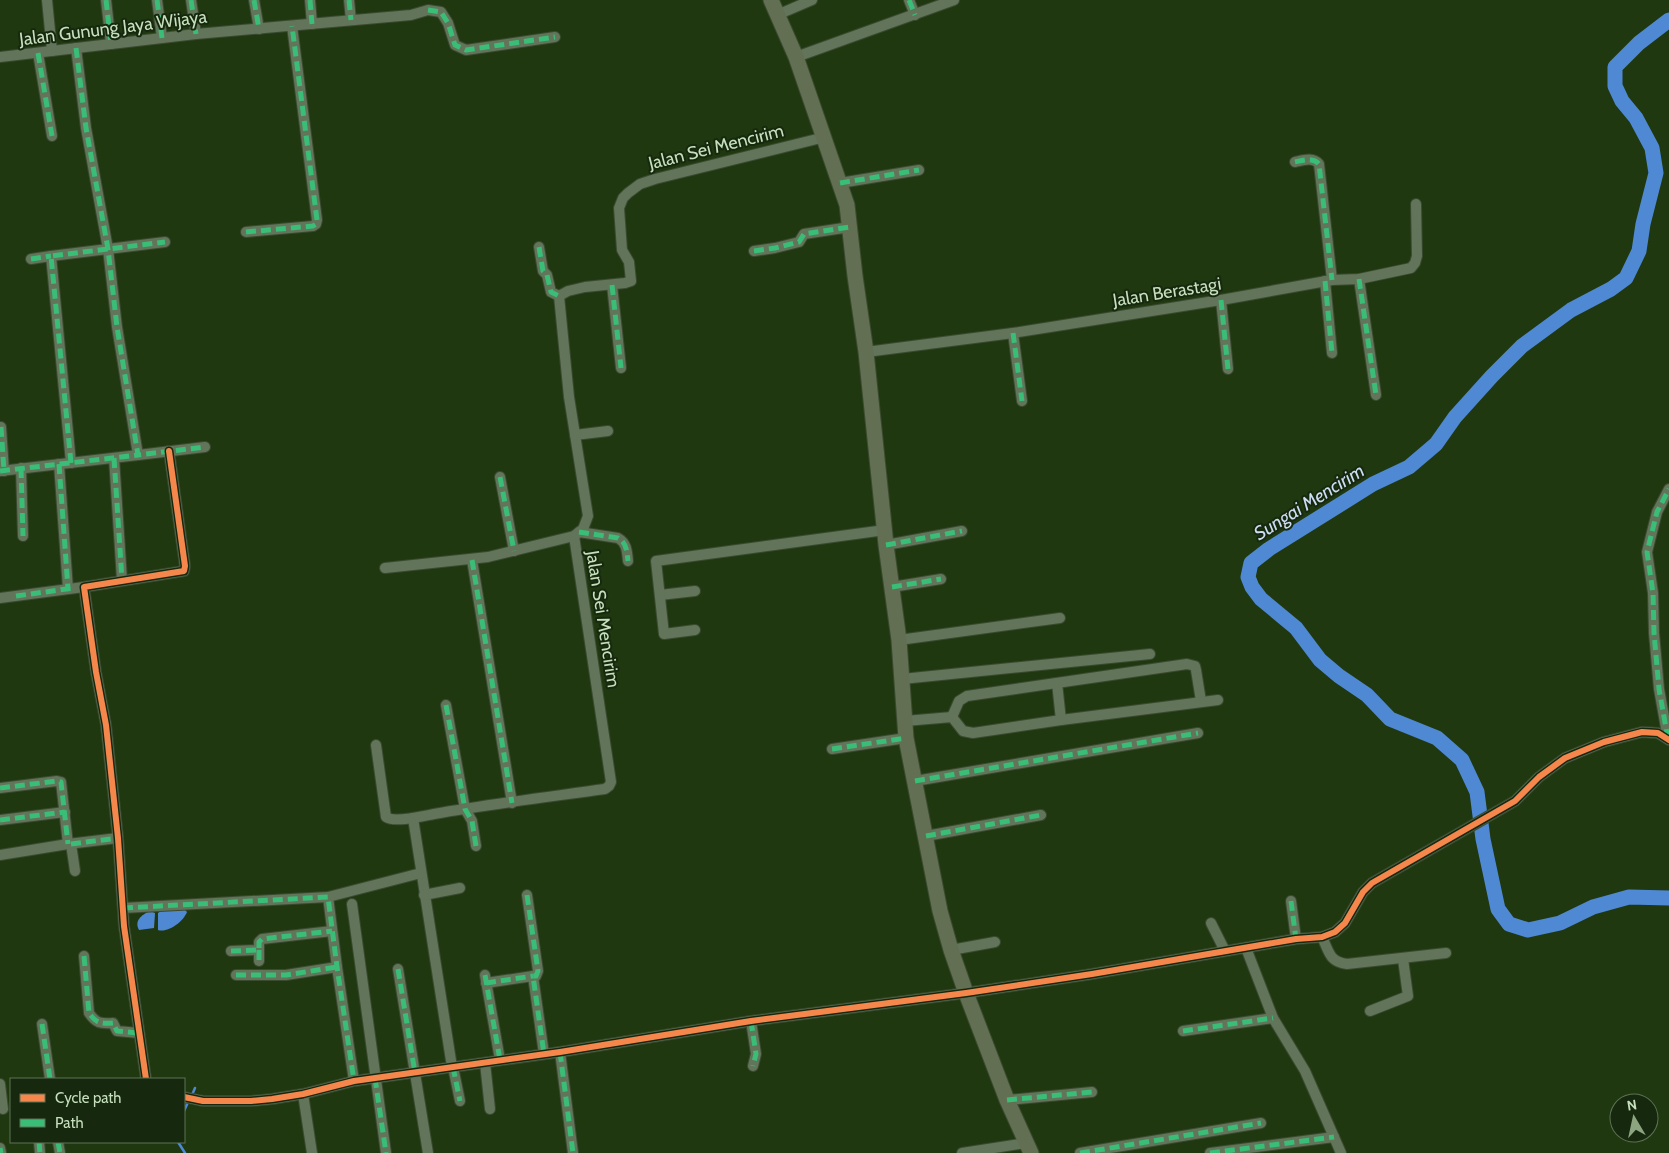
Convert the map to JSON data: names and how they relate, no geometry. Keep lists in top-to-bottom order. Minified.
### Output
{"streets":{"street":["Jalan Gunung Jaya Wijaya","Jalan Sei Mencirim","Jalan Berastagi"]},"water":["Sungai Mencirim"],"legend":["Cycle path","Path"],"north":"top"}
